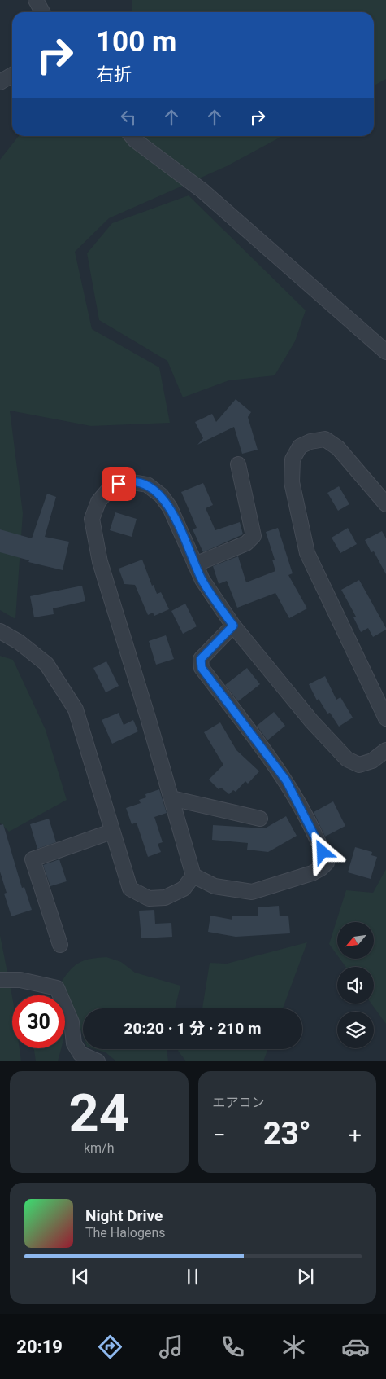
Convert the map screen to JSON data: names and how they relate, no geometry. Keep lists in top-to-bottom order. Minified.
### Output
{"north":"bottom left","page":{"turn":["100 m","右折"],"limit":"30","trip":"20:20 · 1 分 · 210 m","tile":[["24","km/h"],"エアコン"],"heat":["−","23°","+"],"song":["Night Drive","The Halogens"],"tabs":"20:19"}}
